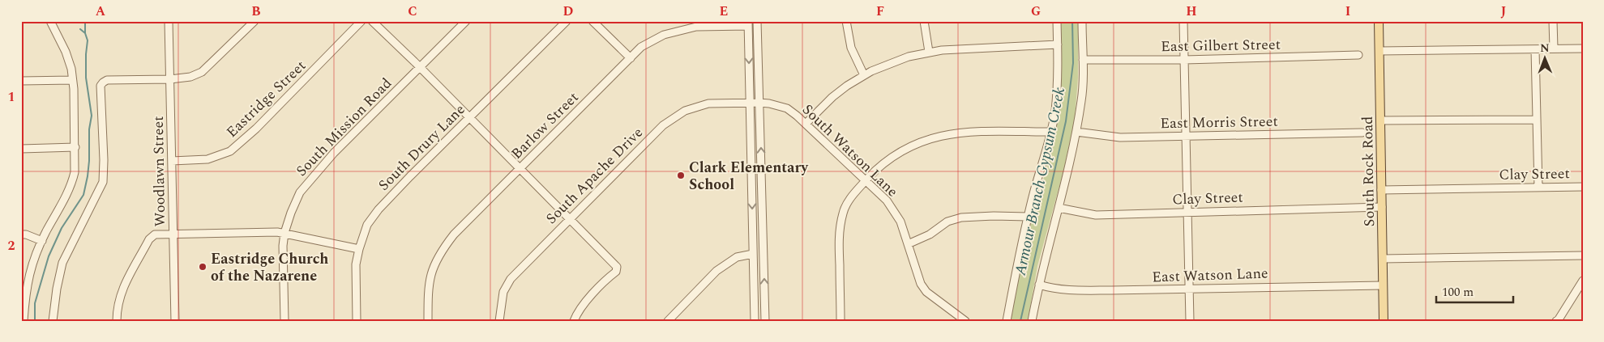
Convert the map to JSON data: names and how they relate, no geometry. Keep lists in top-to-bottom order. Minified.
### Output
{"streets":{"main road":["South Rock Road"],"street":["East Gilbert Street","Eastridge Street","East Morris Street","Barlow Street","South Mission Road","South Drury Lane","South Watson Lane","Woodlawn Street","Clay Street","South Apache Drive","East Watson Lane"]},"crossings":[["Eastridge Street","Woodlawn Street"],["South Watson Lane","South Apache Drive"],["South Rock Road","Clay Street"],["South Rock Road","East Watson Lane"]],"water":["Armour Branch Gypsum Creek"],"places":["Clark Elementary School","Eastridge Church of the Nazarene"],"scale_bar":"100 m","north":"top","grid":{"columns":["A","B","C","D","E","F","G","H","I","J"],"rows":["1","2"]}}
